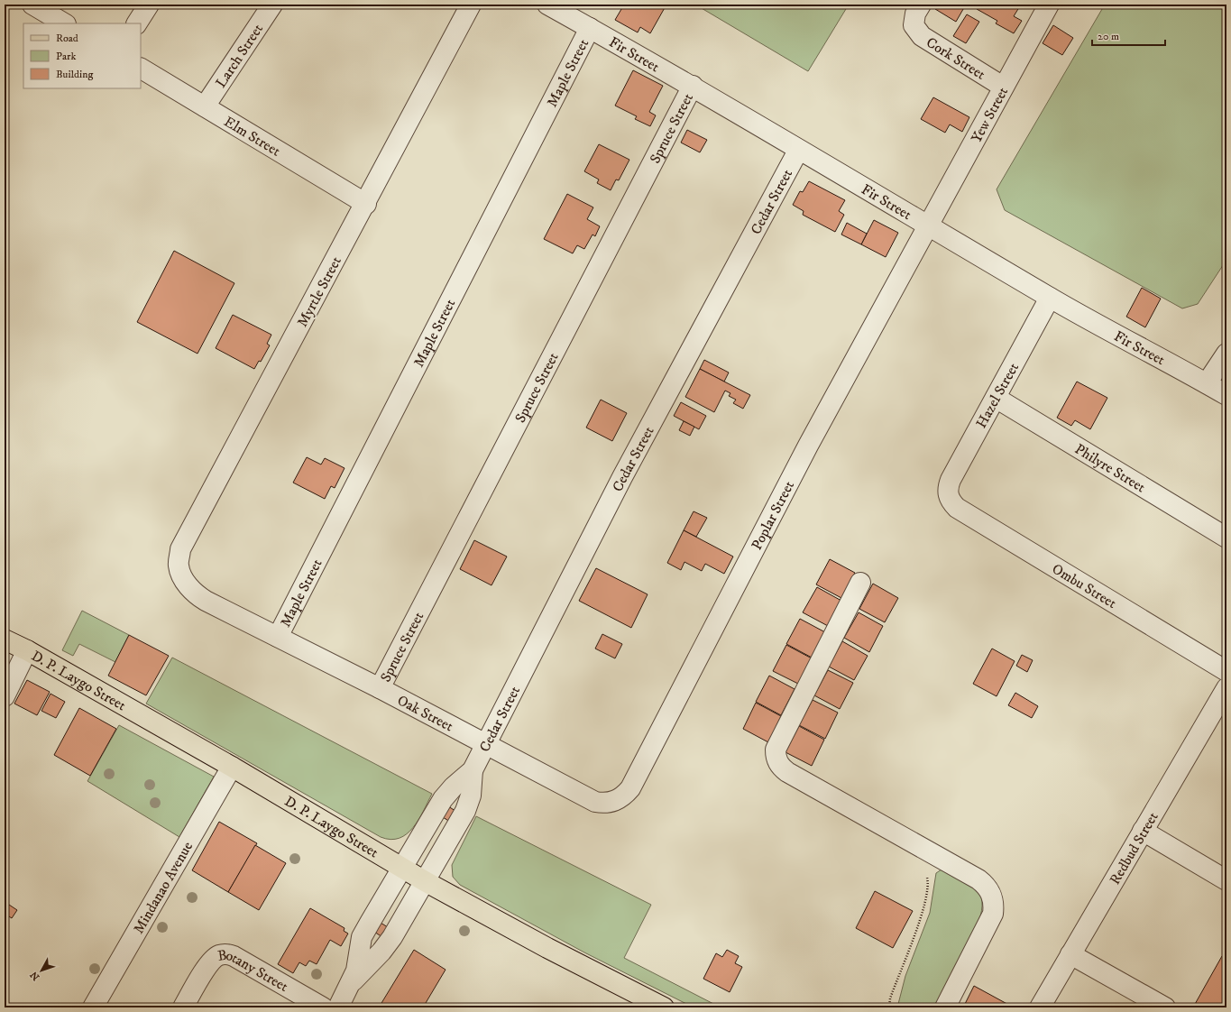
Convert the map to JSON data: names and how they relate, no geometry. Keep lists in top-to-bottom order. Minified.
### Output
{"streets":{"main road":["D. P. Laygo Street"],"street":["Fir Street","Larch Street","Cork Street","Maple Street","Yew Street","Spruce Street","Elm Street","Cedar Street","Myrtle Street","Hazel Street","Philyre Street","Poplar Street","Ombu Street","Oak Street","Redbud Street","Mindanao Avenue","Botany Street"]},"crossings":[["Fir Street","Maple Street"],["Fir Street","Yew Street"],["Fir Street","Spruce Street"],["Fir Street","Cedar Street"],["Fir Street","Hazel Street"],["Fir Street","Poplar Street"],["Larch Street","Elm Street"],["Cork Street","Yew Street"],["Maple Street","Oak Street"],["Yew Street","Poplar Street"],["Spruce Street","Oak Street"],["Elm Street","Myrtle Street"],["Cedar Street","Oak Street"],["Myrtle Street","Oak Street"],["Hazel Street","Philyre Street"],["Hazel Street","Ombu Street"],["Poplar Street","Oak Street"],["D. P. Laygo Street","Mindanao Avenue"]],"legend":["Road","Park","Building"],"scale_bar":"20 m","north":"bottom left"}
